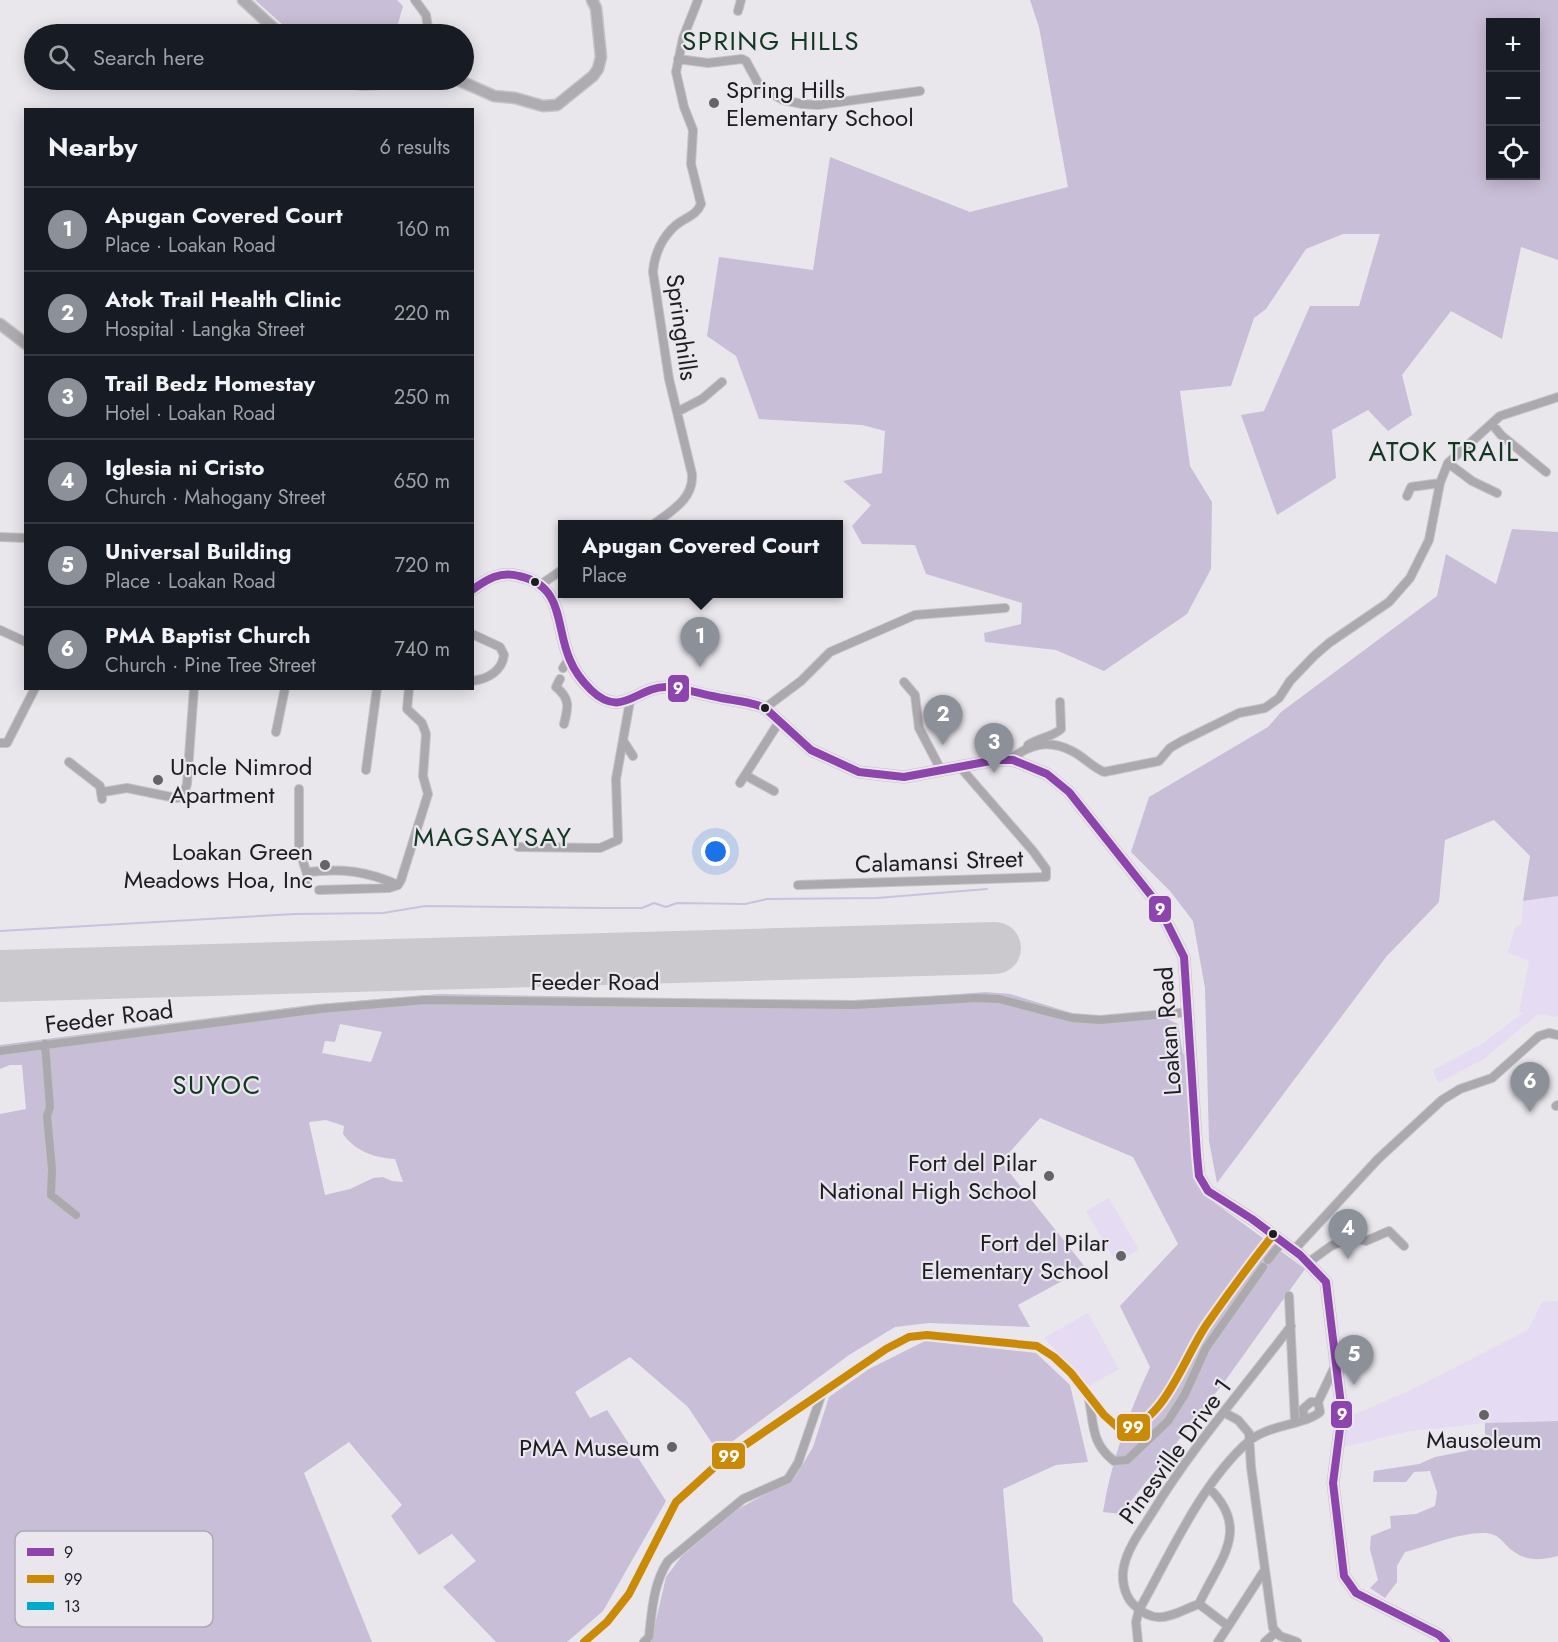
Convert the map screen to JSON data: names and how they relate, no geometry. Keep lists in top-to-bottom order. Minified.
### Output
{"streets":{"main road":["Loakan Road"],"street":["Springhills","Calamansi Street","Feeder Road","Pinesville Drive 1"]},"crossings":[["Calamansi Street","Loakan Road"],["Feeder Road","Loakan Road"]],"districts":["SPRING HILLS","ATOK TRAIL","MAGSAYSAY","SUYOC"],"places":["Spring Hills Elementary School","Uncle Nimrod Apartment","Loakan Green Meadows Hoa, Inc","Fort del Pilar National High School","Fort del Pilar Elementary School","Mausoleum","PMA Museum"],"lines":["transit line 9","transit line 99"],"legend":["9","99","13"],"page":{"map_buttons":["+","−"],"search":"Search here","heading":["Nearby","6 results"],"list":[{"mark":"1","name":"Apugan Covered Court","note":"Place · Loakan Road","value":"160 m"},{"mark":"2","name":"Atok Trail Health Clinic","note":"Hospital · Langka Street","value":"220 m"},{"mark":"3","name":"Trail Bedz Homestay","note":"Hotel · Loakan Road","value":"250 m"},{"mark":"4","name":"Iglesia ni Cristo","note":"Church · Mahogany Street","value":"650 m"},{"mark":"5","name":"Universal Building","note":"Place · Loakan Road","value":"720 m"},{"mark":"6","name":"PMA Baptist Church","note":"Church · Pine Tree Street","value":"740 m"}],"popup":["Apugan Covered Court","Place"],"pins":["1","2","3","6","4","5"]}}
